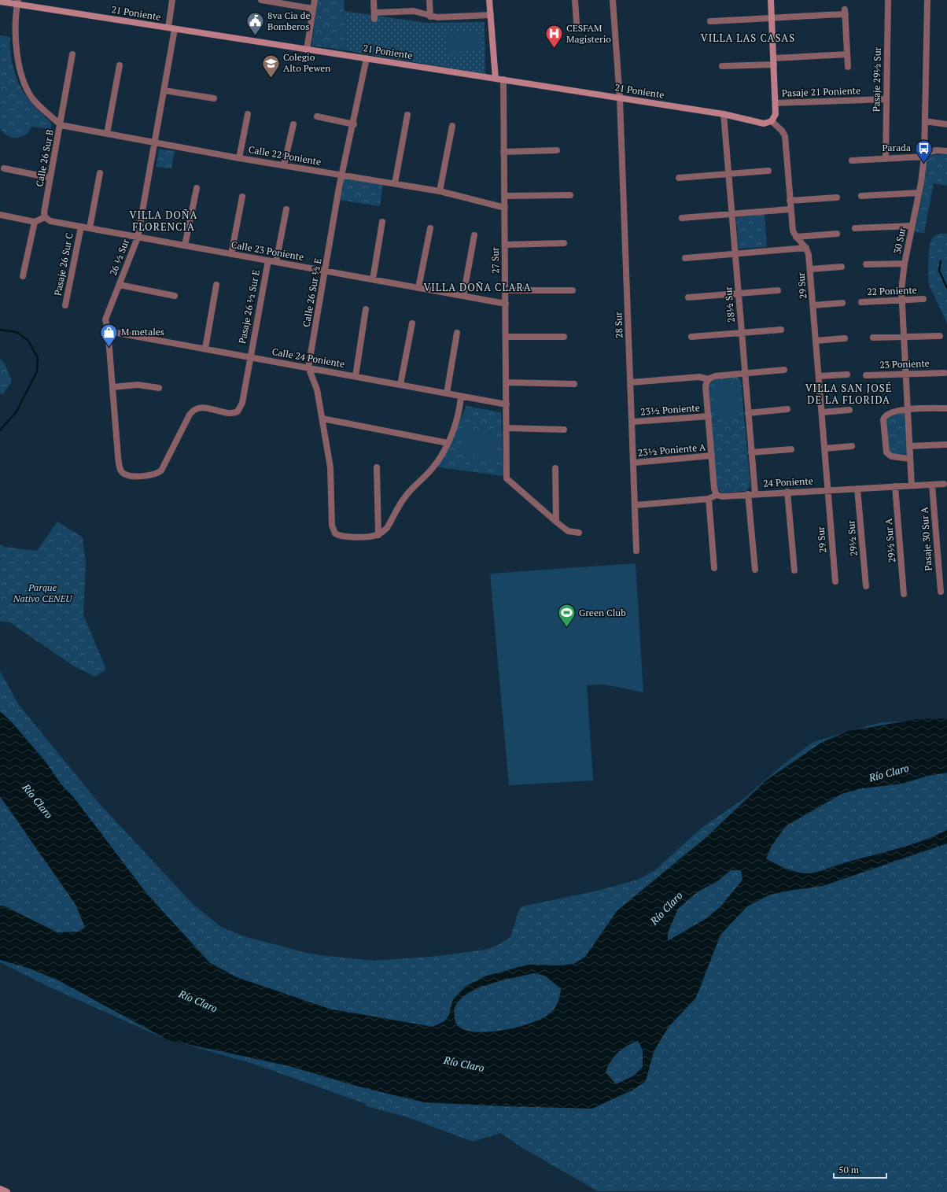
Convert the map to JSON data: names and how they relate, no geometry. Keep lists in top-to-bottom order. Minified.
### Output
{"streets":{"street":["21 Poniente","Pasaje 29½ Sur","Pasaje 21 Poniente","Calle 22 Poniente","Calle 26 Sur B","30 Sur","Calle 23 Poniente","26 ½ Sur","27 Sur","Pasaje 26 Sur C","29 Sur","22 Poniente","Calle 26 Sur ½ E","28½ Sur","Pasaje 26 ½ Sur E","28 Sur","Calle 24 Poniente","23 Poniente","23½ Poniente","23½ Poniente A","24 Poniente","29½ Sur","Pasaje 30 Sur A","29½ Sur A"]},"crossings":[["21 Poniente","Calle 26 Sur B"],["21 Poniente","26 ½ Sur"],["21 Poniente","27 Sur"],["21 Poniente","Calle 26 Sur ½ E"],["21 Poniente","28½ Sur"],["21 Poniente","28 Sur"],["Pasaje 29½ Sur","Pasaje 21 Poniente"],["Calle 22 Poniente","Calle 26 Sur B"],["Calle 22 Poniente","26 ½ Sur"],["Calle 22 Poniente","27 Sur"],["Calle 22 Poniente","Calle 26 Sur ½ E"],["Calle 26 Sur B","Calle 23 Poniente"],["30 Sur","22 Poniente"],["30 Sur","23 Poniente"],["30 Sur","24 Poniente"],["Calle 23 Poniente","26 ½ Sur"],["Calle 23 Poniente","27 Sur"],["Calle 23 Poniente","Pasaje 26 Sur C"],["Calle 23 Poniente","Calle 26 Sur ½ E"],["Calle 23 Poniente","Pasaje 26 ½ Sur E"],["26 ½ Sur","Pasaje 26 ½ Sur E"],["26 ½ Sur","Calle 24 Poniente"],["27 Sur","Calle 24 Poniente"],["29 Sur","24 Poniente"],["Calle 26 Sur ½ E","Calle 24 Poniente"],["28½ Sur","24 Poniente"],["Pasaje 26 ½ Sur E","Calle 24 Poniente"],["28 Sur","23½ Poniente"],["28 Sur","23½ Poniente A"],["24 Poniente","29½ Sur"],["24 Poniente","Pasaje 30 Sur A"],["24 Poniente","29½ Sur A"]],"districts":["VILLA LAS CASAS","VILLA DOÑA FLORENCIA","VILLA DOÑA CLARA","VILLA SAN JOSÉ DE LA FLORIDA"],"water":["Río Claro"],"parks":["Parque Nativo CENEU"],"places":{"public building":["8va Cia de Bomberos"],"hospital":["CESFAM Magisterio"],"school or university":["Colegio Alto Pewen"],"bus stop":["Parada"],"shop":["M metales"],"sports":["Green Club"]},"scale_bar":"50 m"}
